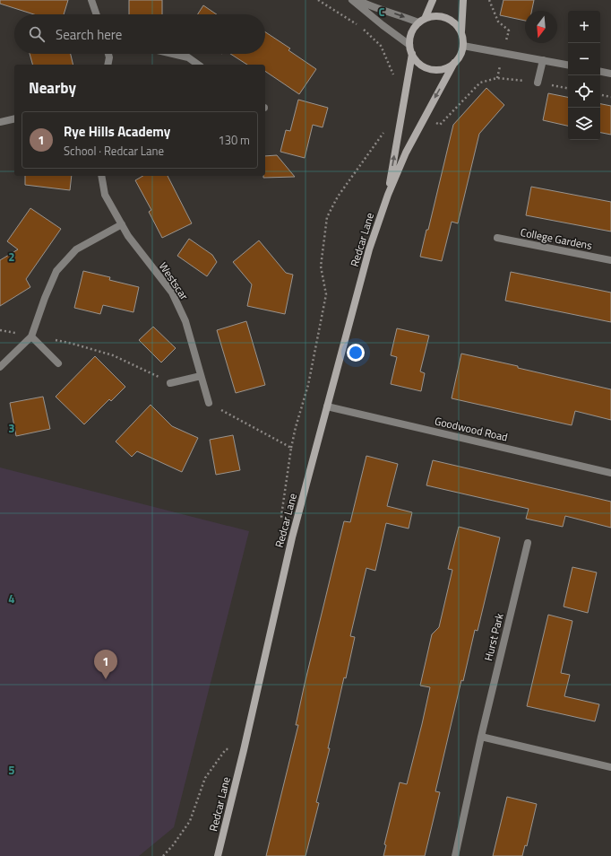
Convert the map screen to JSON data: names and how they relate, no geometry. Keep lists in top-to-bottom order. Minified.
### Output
{"streets":{"main road":["Redcar Lane"],"street":["College Gardens","Westscar","Goodwood Road","Hurst Park"]},"crossings":[["Redcar Lane","Goodwood Road"]],"north":"bottom","page":{"map_buttons":["+","−"],"search":"Search here","heading":"Nearby","list":[{"mark":"1","name":"Rye Hills Academy","note":"School · Redcar Lane","value":"130 m"}],"pins":"1"},"grid":{"columns":["C"],"rows":["2","3","4","5"]}}
